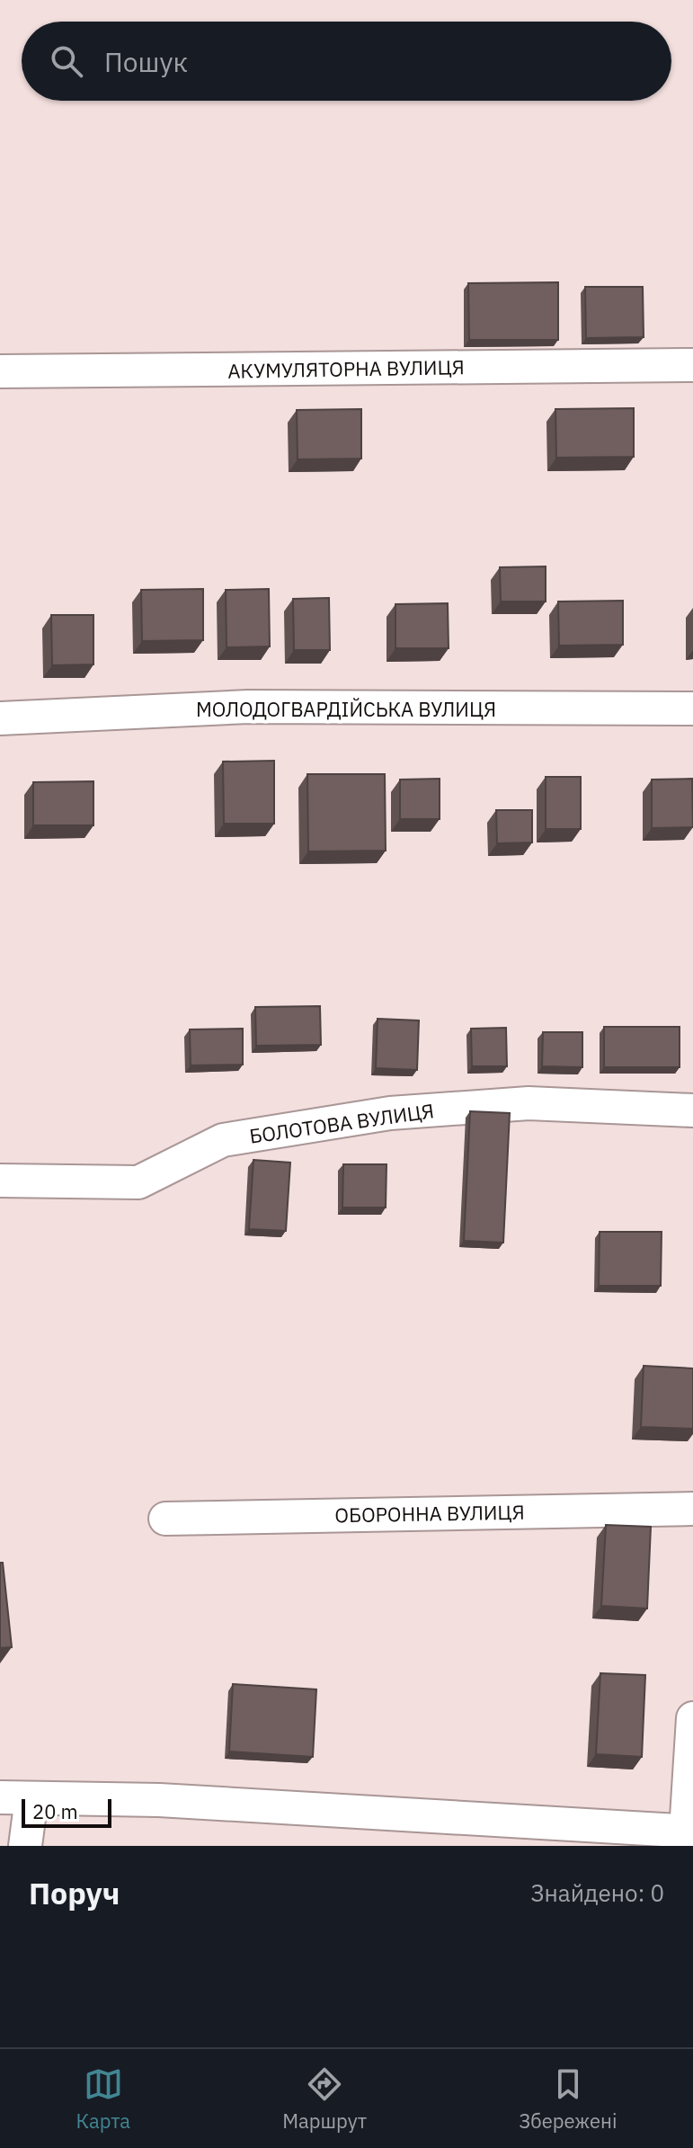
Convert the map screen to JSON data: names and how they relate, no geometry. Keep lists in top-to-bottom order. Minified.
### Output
{"streets":{"street":["АКУМУЛЯТОРНА ВУЛИЦЯ","МОЛОДОГВАРДІЙСЬКА ВУЛИЦЯ","БОЛОТОВА ВУЛИЦЯ","ОБОРОННА ВУЛИЦЯ"]},"scale_bar":"20 m","page":{"search":"Пошук","scale":"20 m","heading":["Поруч","Знайдено: 0"],"nav":["Карта","Маршрут","Збережені"]}}
